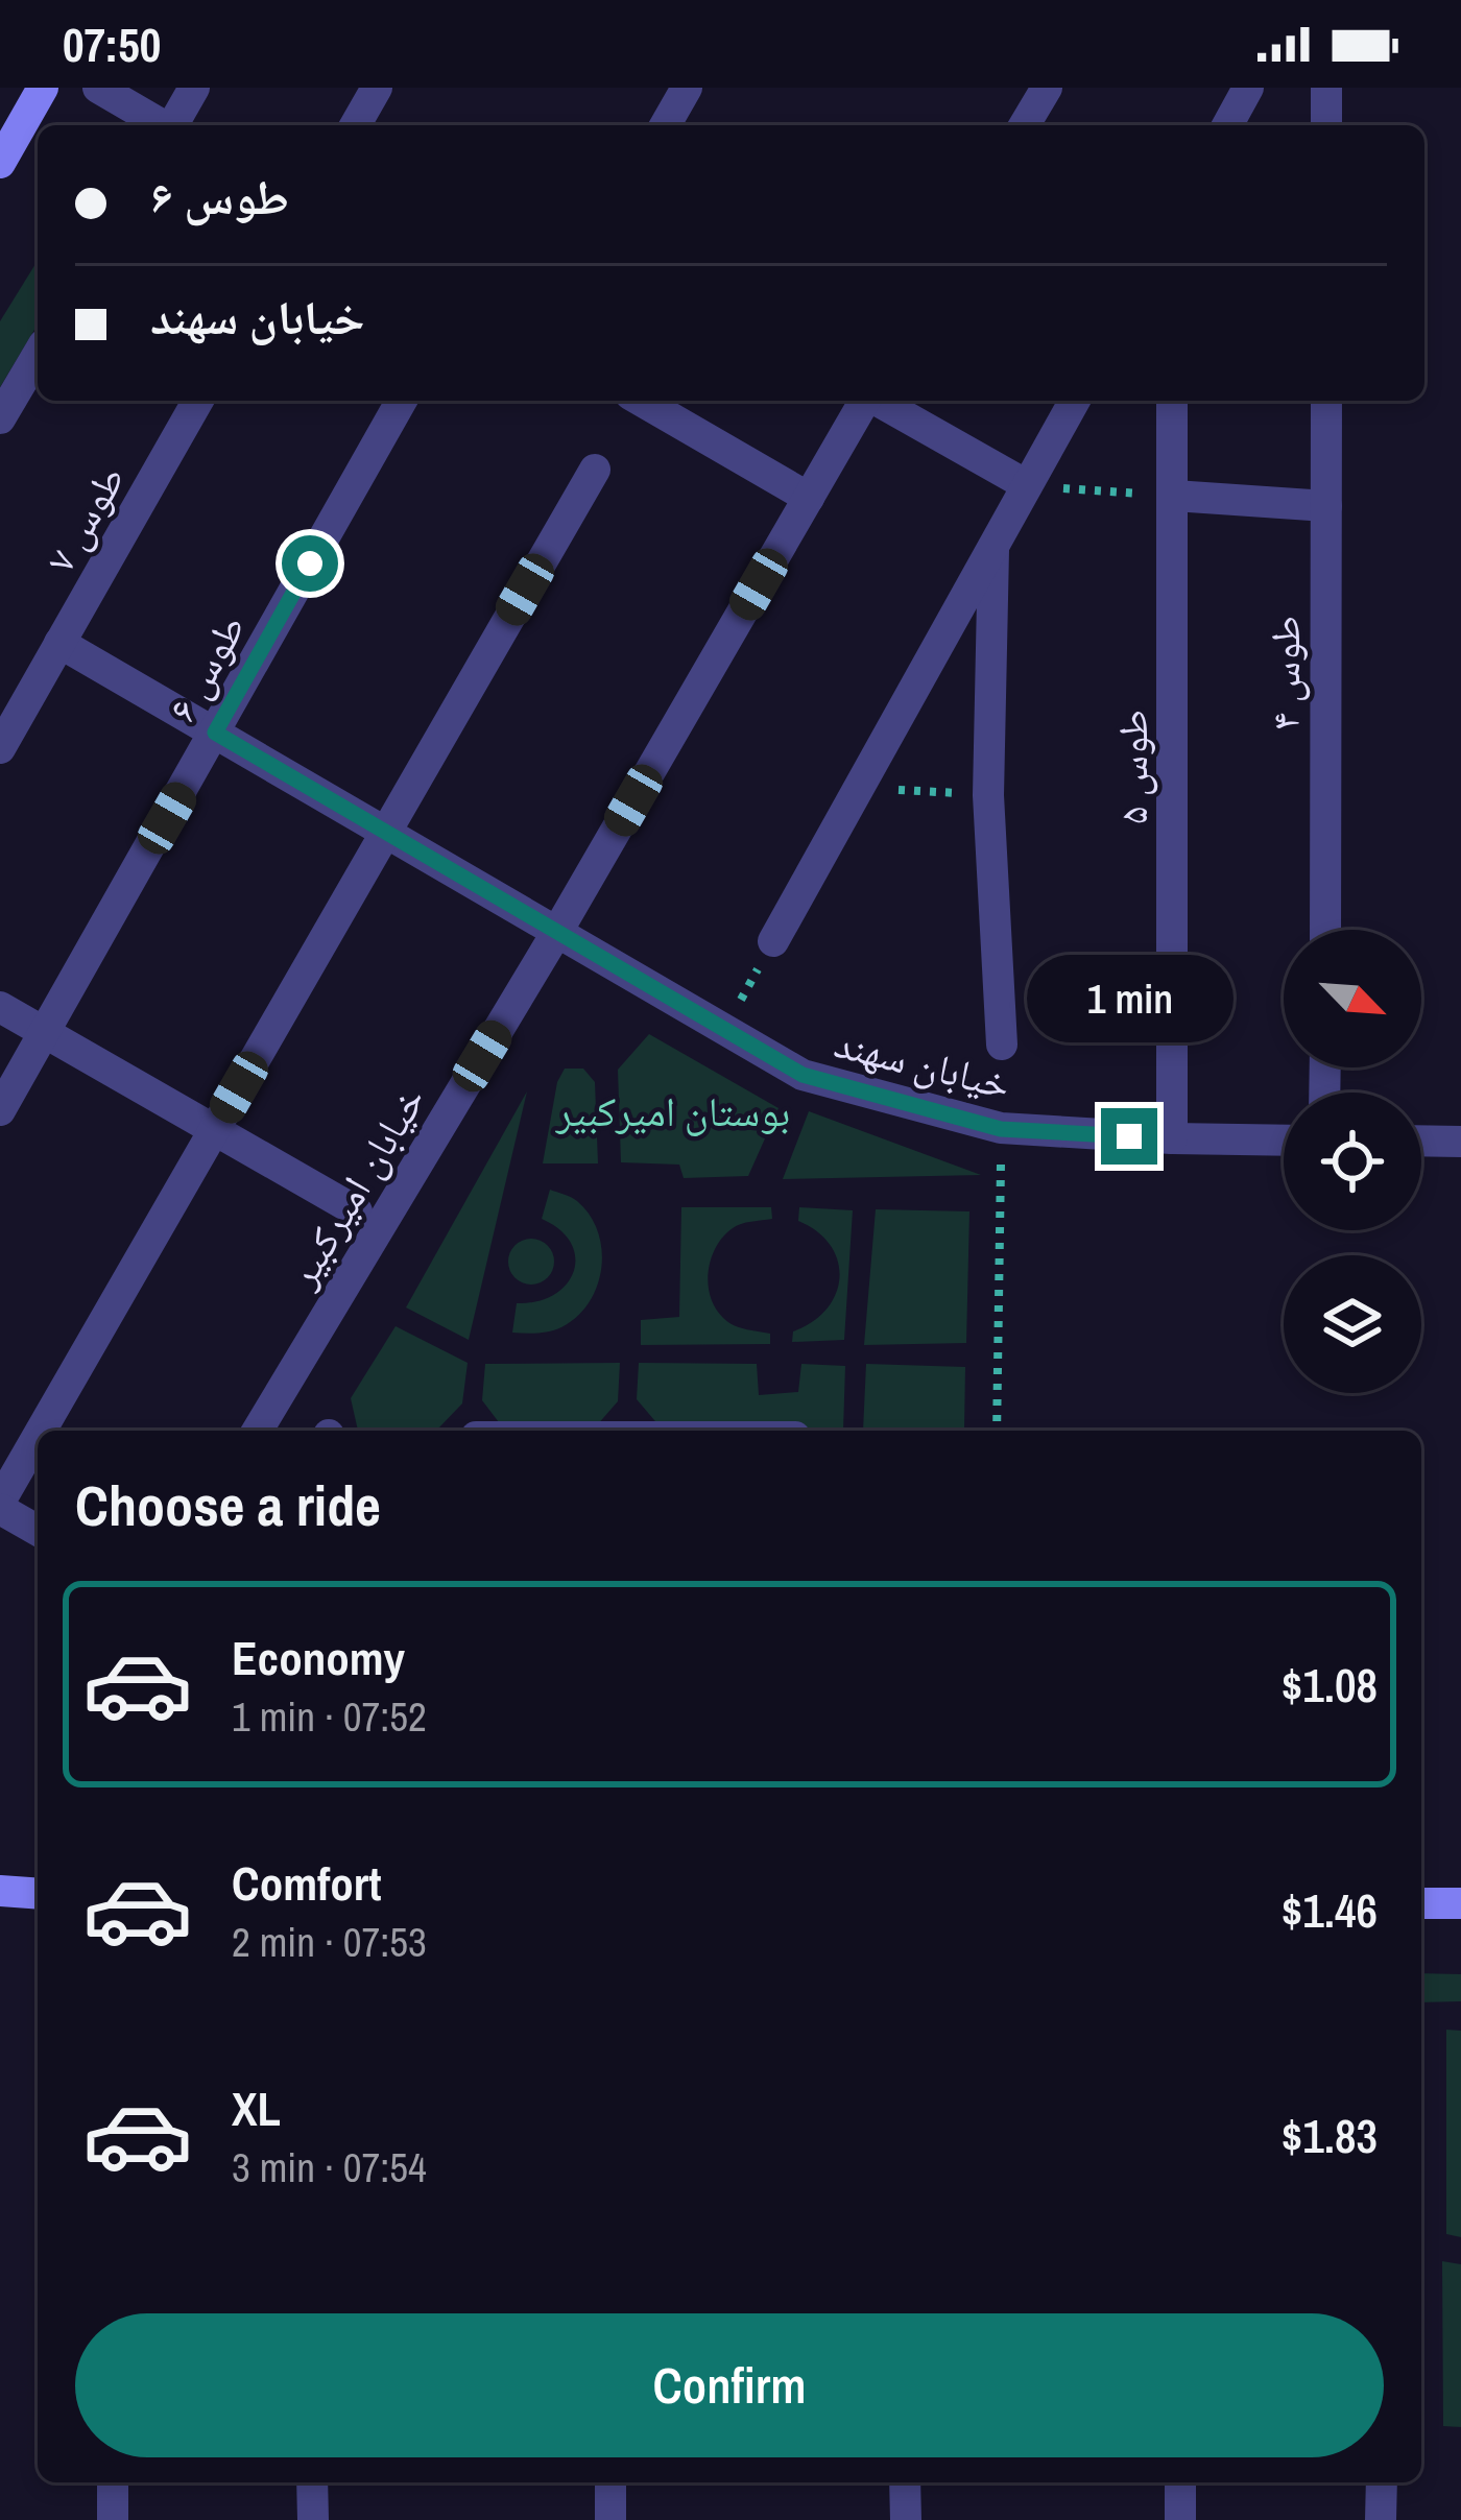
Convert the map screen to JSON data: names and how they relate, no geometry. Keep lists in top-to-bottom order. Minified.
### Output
{"streets":{"street":["طوس ۷","طوس ۶","طوس ۴","طوس ۵","خیابان سهند","خیابان امیرکبیر"]},"crossings":[["طوس ۷","خیابان سهند"],["طوس ۶","خیابان سهند"],["طوس ۵","خیابان سهند"],["خیابان سهند","خیابان امیرکبیر"]],"parks":["بوستان امیرکبیر"],"north":"bottom right","page":{"status":"07:50","banner":["طوس ۶","خیابان سهند"],"bubble":"1 min","heading":"Choose a ride","list":[{"name":"Economy","note":"1 min · 07:52","value":"$1.08"},{"name":"Comfort","note":"2 min · 07:53","value":"$1.46"},{"name":"XL","note":"3 min · 07:54","value":"$1.83"}],"buttons":"Confirm"}}
